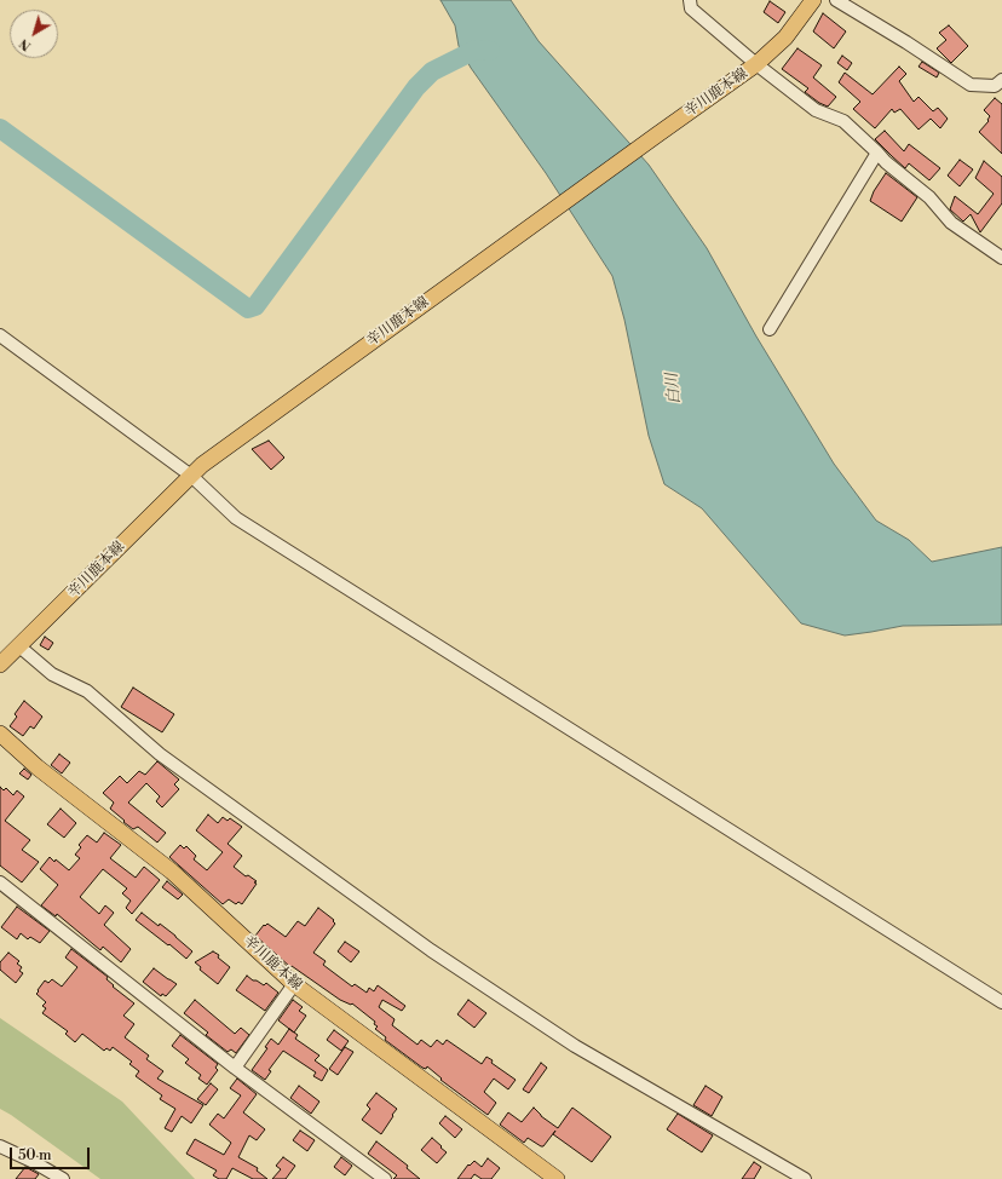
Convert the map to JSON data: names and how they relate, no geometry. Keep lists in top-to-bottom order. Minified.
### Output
{"streets":{"main road":["辛川鹿本線"]},"water":["白川"],"scale_bar":"50 m","north":"bottom left"}
